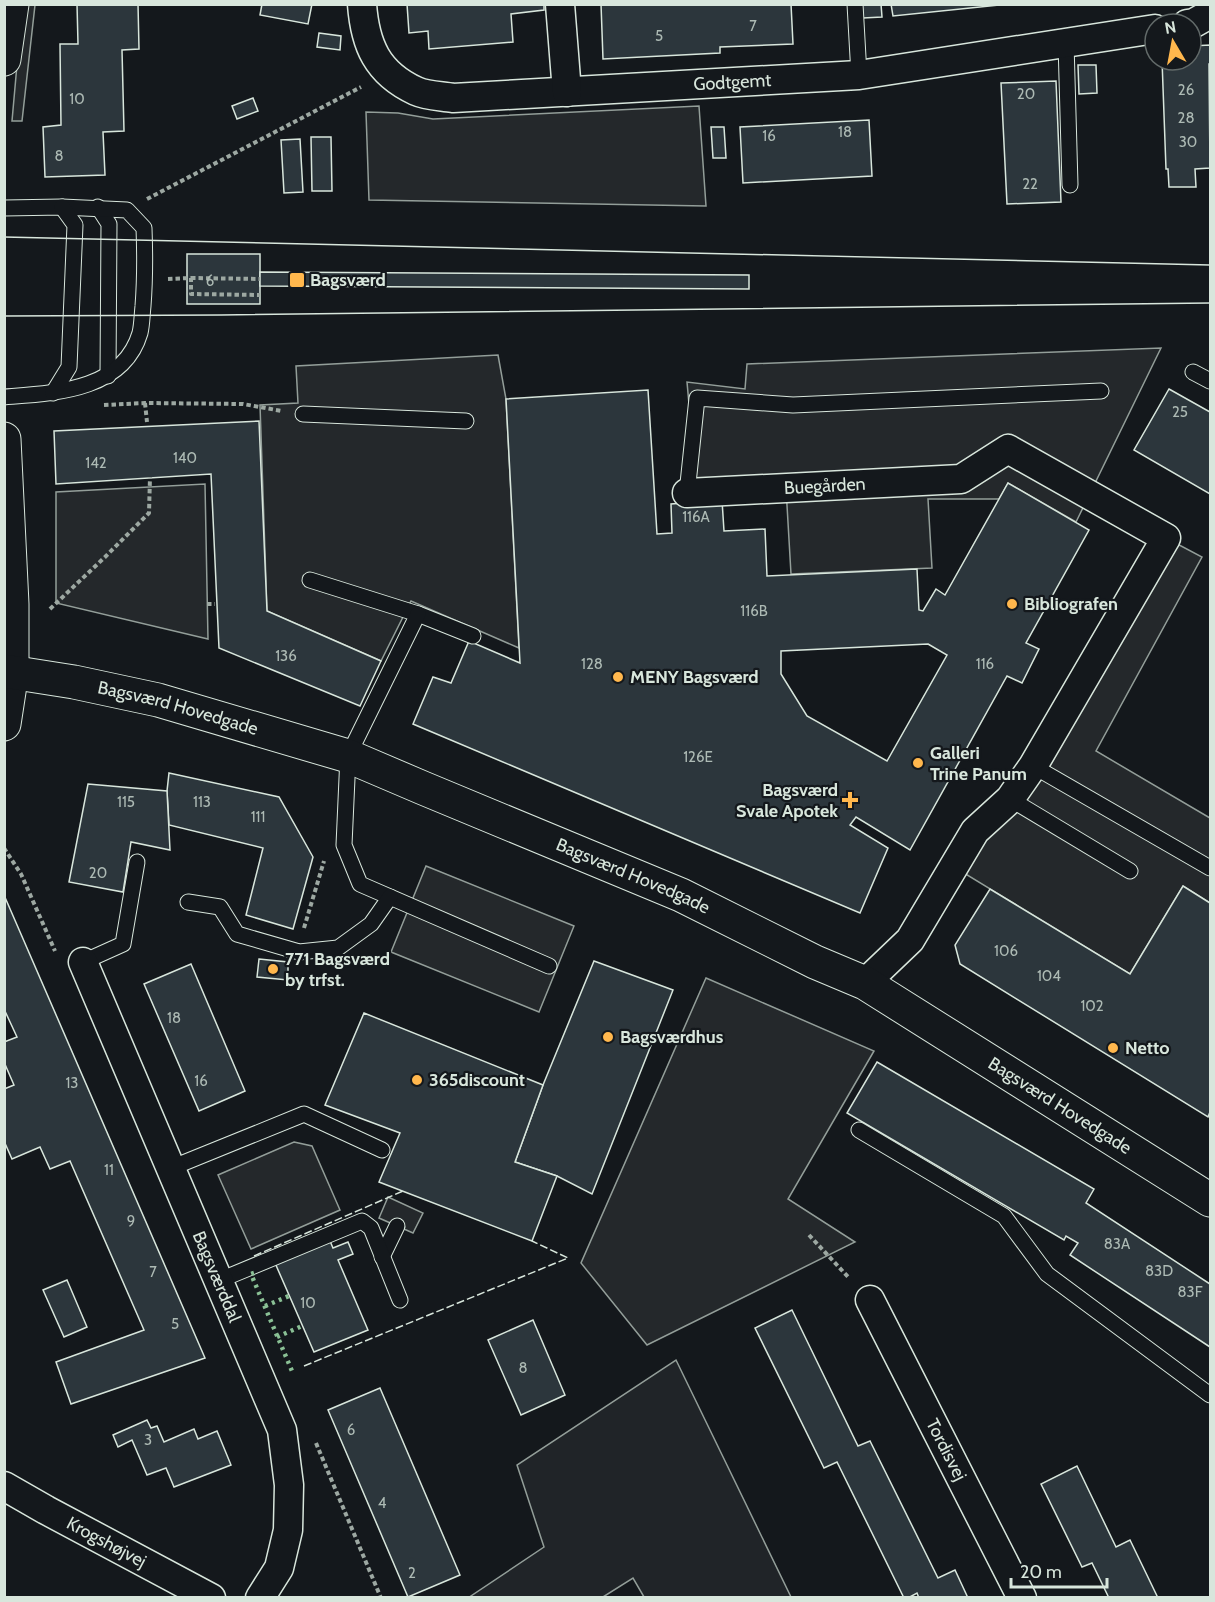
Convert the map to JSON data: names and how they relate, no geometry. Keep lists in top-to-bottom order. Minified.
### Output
{"streets":{"street":["Godtgemt","Buegården","Bagsværd Hovedgade","Bagsværddal","Tordisvej","Krogshøjvej"]},"crossings":[["Buegården","Bagsværd Hovedgade"]],"places":{"transit":["Bagsværd"],"other":["Bibliografen","MENY Bagsværd","Galleri Trine Panum","771 Bagsværd by trfst.","Bagsværdhus","Netto","365discount"],"health":["Bagsværd Svale Apotek"]},"house_numbers":["7","5","26","20","10","28","18","16","30","8","22","6","25","140","142","116A","116B","136","128","116","126E","115","113","111","20","106","104","102","18","16","13","11","9","83A","83D","7","83F","10","5","8","6","3","4","2"],"scale_bar":"20 m","north":"top"}
